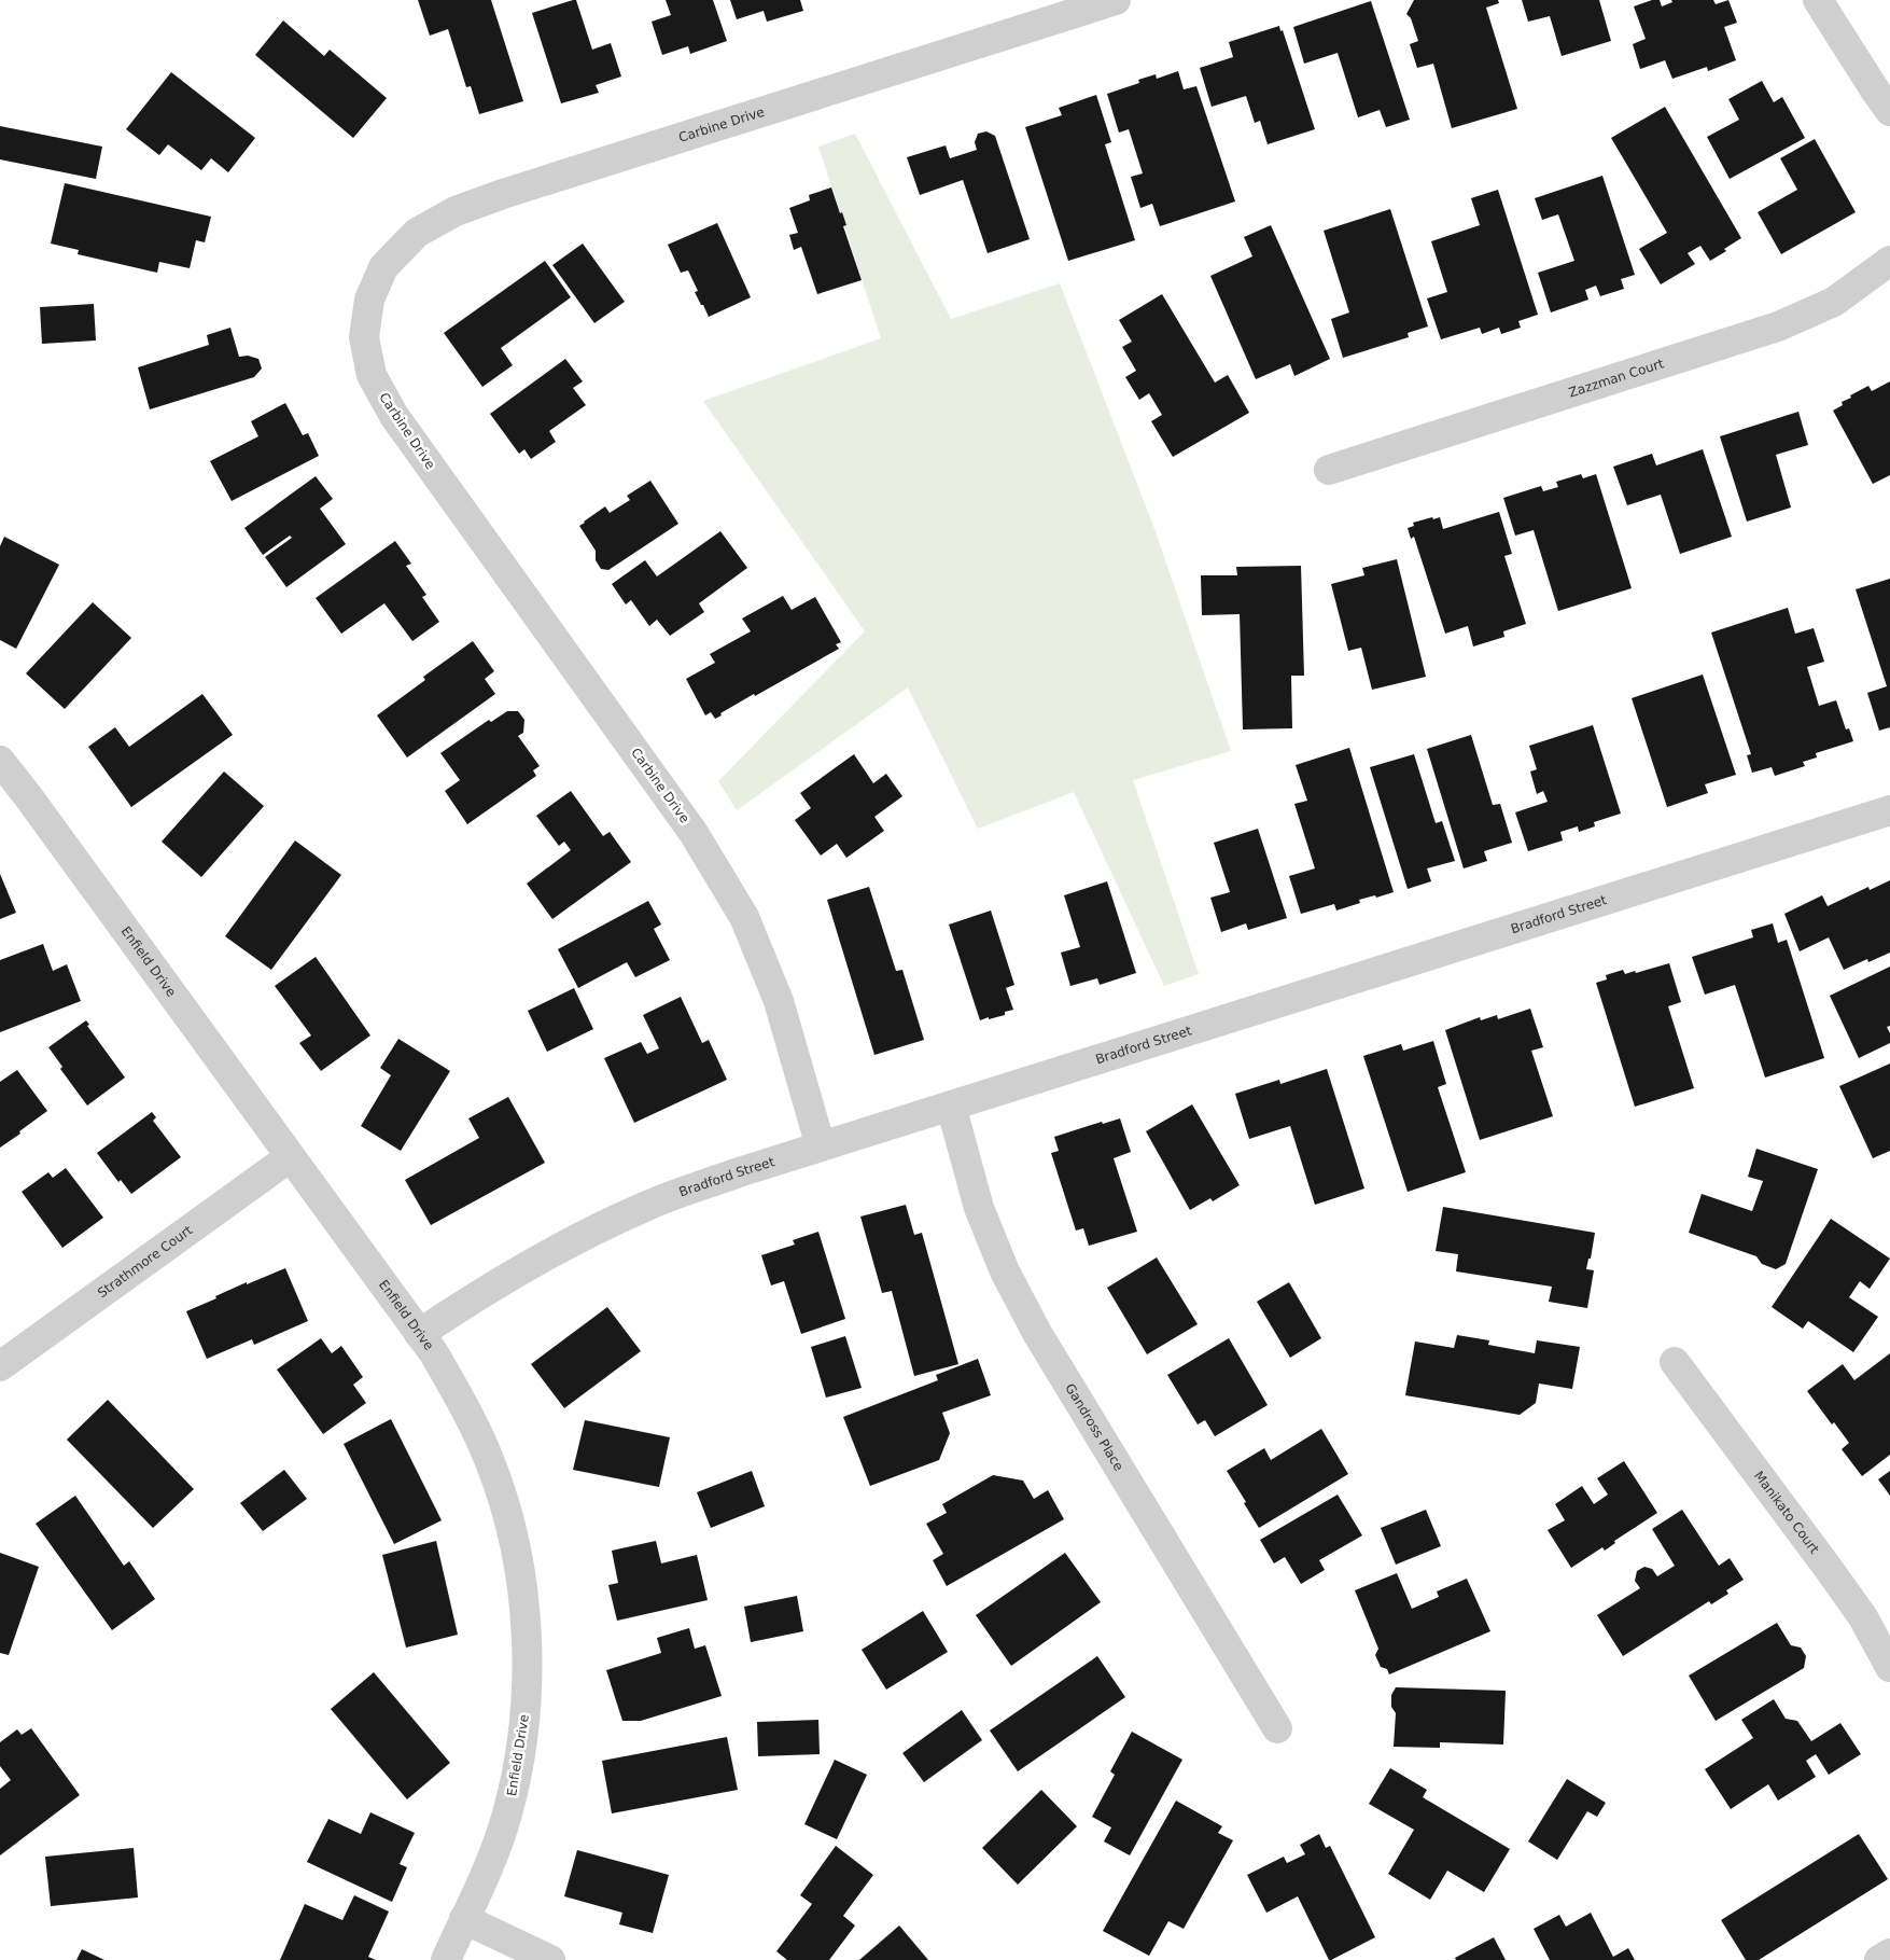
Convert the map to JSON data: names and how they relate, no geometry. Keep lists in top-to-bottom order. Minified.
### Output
{"streets":{"street":["Carbine Drive","Zazzman Court","Bradford Street","Enfield Drive","Strathmore Court","Gandross Place","Manikato Court"]},"crossings":[["Carbine Drive","Bradford Street"],["Bradford Street","Enfield Drive"],["Bradford Street","Gandross Place"],["Enfield Drive","Strathmore Court"]]}
